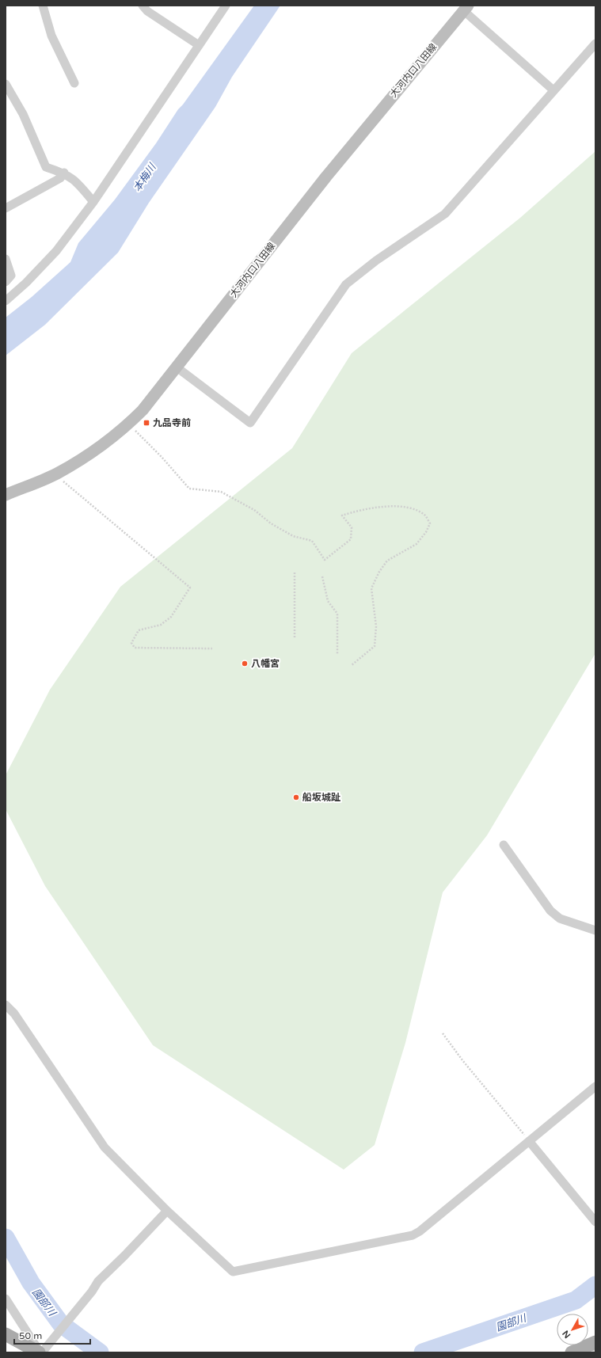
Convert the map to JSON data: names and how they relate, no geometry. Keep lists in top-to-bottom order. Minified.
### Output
{"streets":{"main road":["大河内口八田線"]},"water":["本梅川","園部川"],"places":{"transit":["九品寺前"],"other":["八幡宮","船坂城趾"]},"scale_bar":"50 m","north":"bottom left"}
